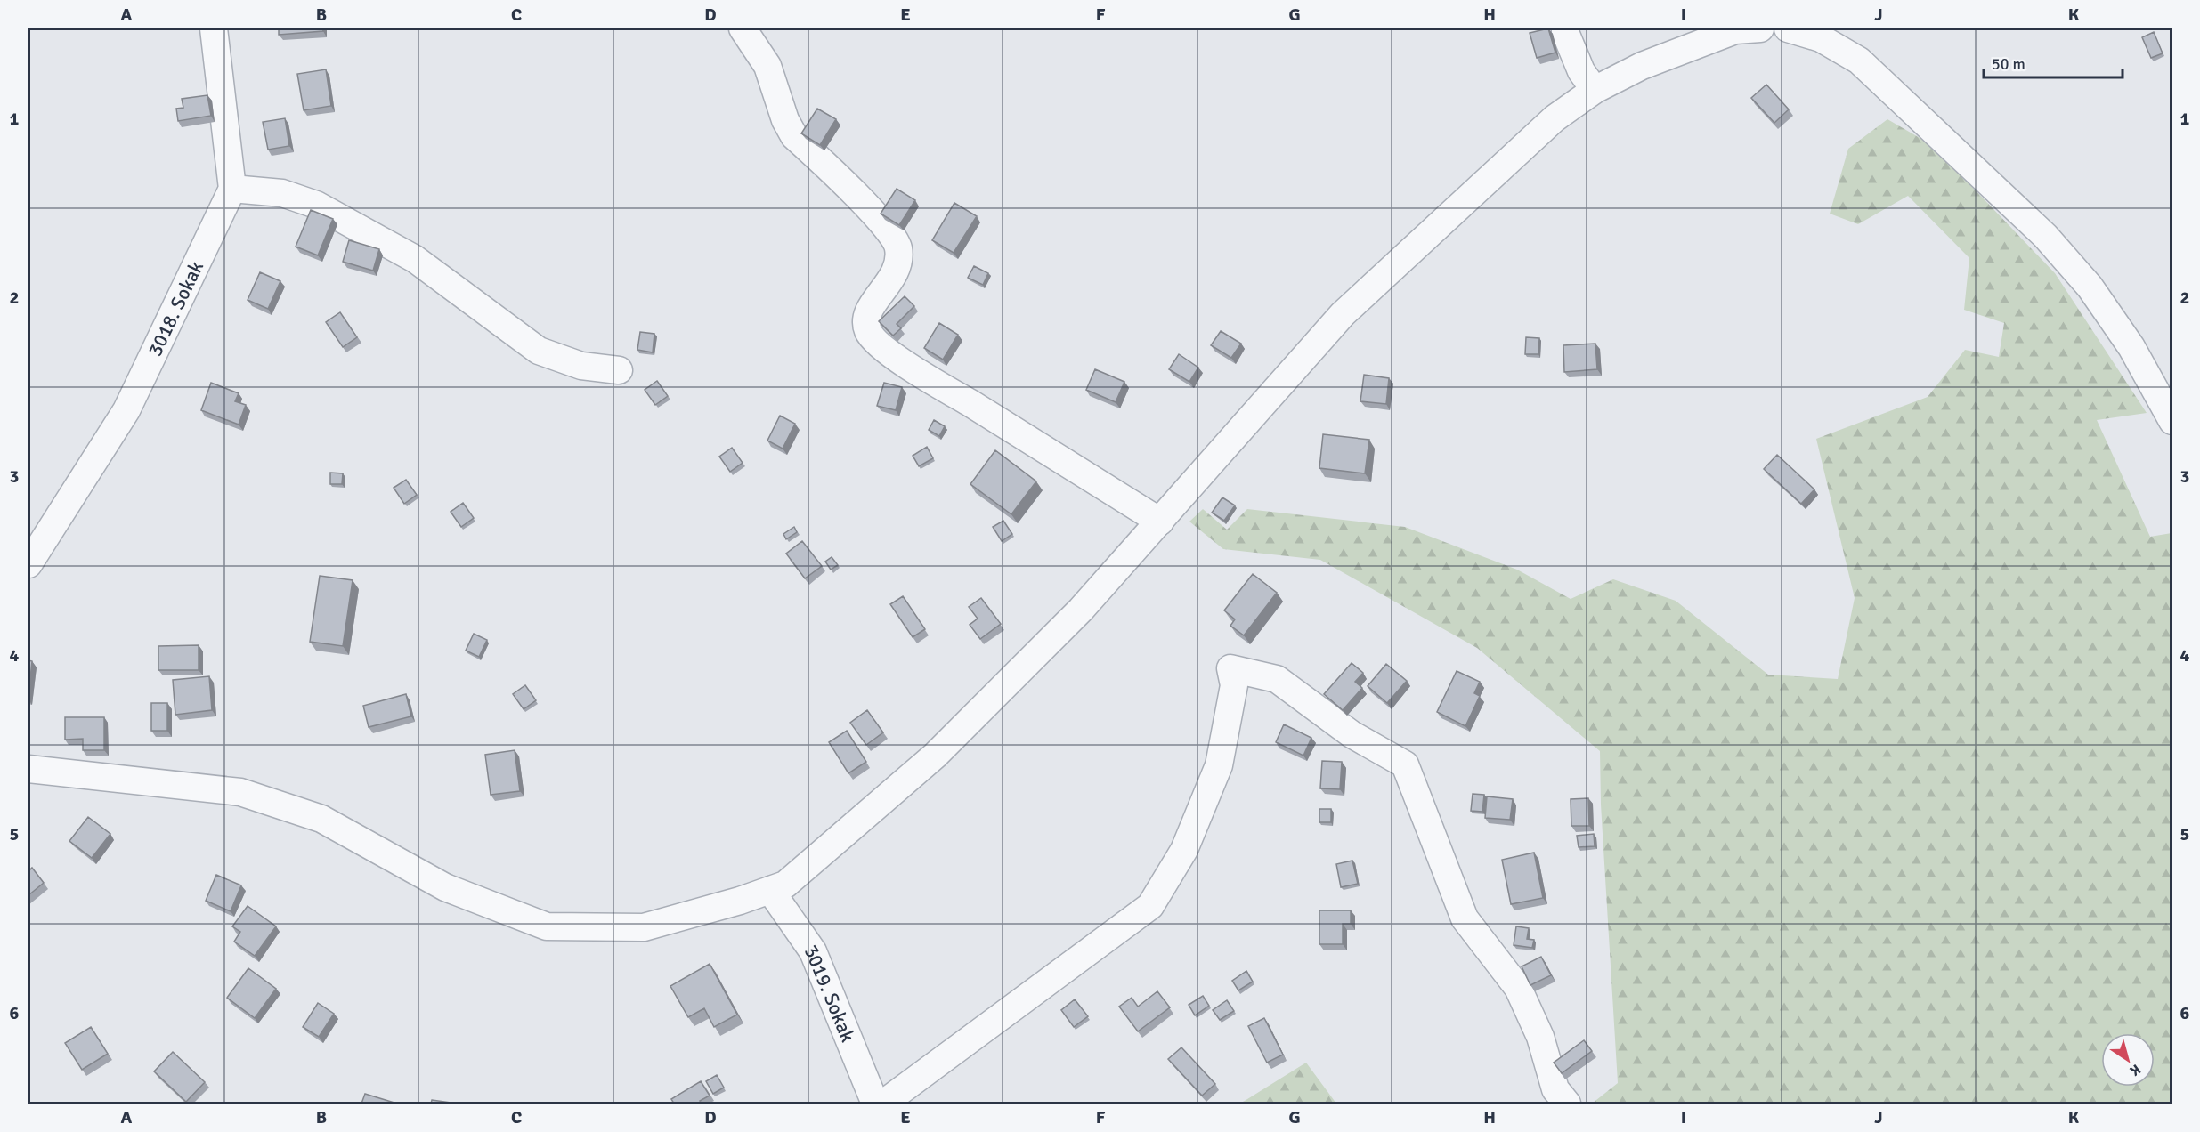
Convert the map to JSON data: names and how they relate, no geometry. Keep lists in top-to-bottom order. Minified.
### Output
{"streets":{"street":["3018. Sokak","3019. Sokak"]},"scale_bar":"50 m","north":"bottom right","grid":{"columns":["A","B","C","D","E","F","G","H","I","J","K"],"rows":["1","2","3","4","5","6"]}}
